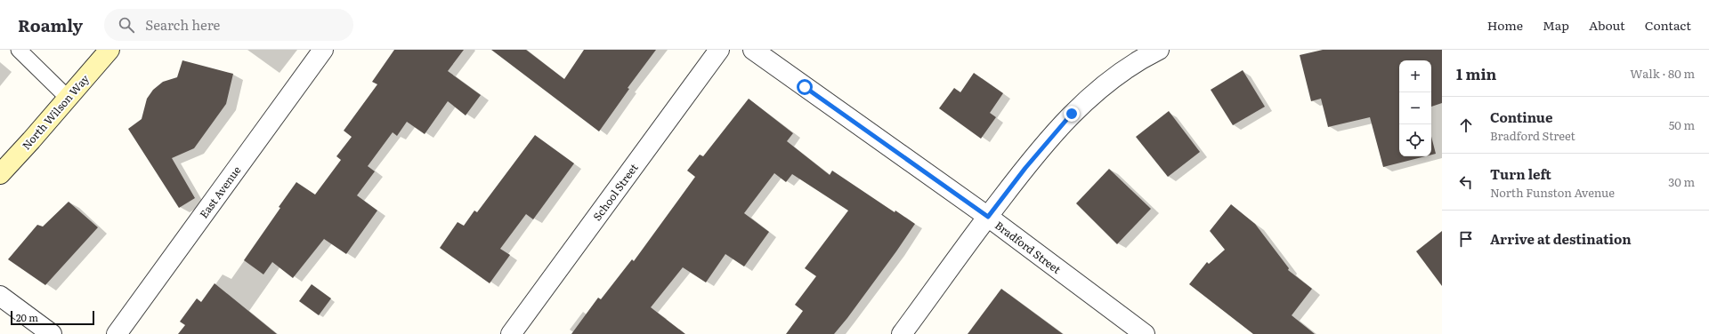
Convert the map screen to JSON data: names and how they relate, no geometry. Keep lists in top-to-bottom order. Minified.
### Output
{"streets":{"main road":["North Wilson Way"],"street":["East Avenue","School Street","Bradford Street"]},"scale_bar":"20 m","page":{"header":"Roamly","search":"Search here","nav":["Home","Map","About","Contact"],"heading":["1 min","Walk · 80 m"],"map_buttons":["+","−"],"list":[["Continue","Bradford Street","50 m"],["Turn left","North Funston Avenue","30 m"],"Arrive at destination"],"scale":"20 m"}}
